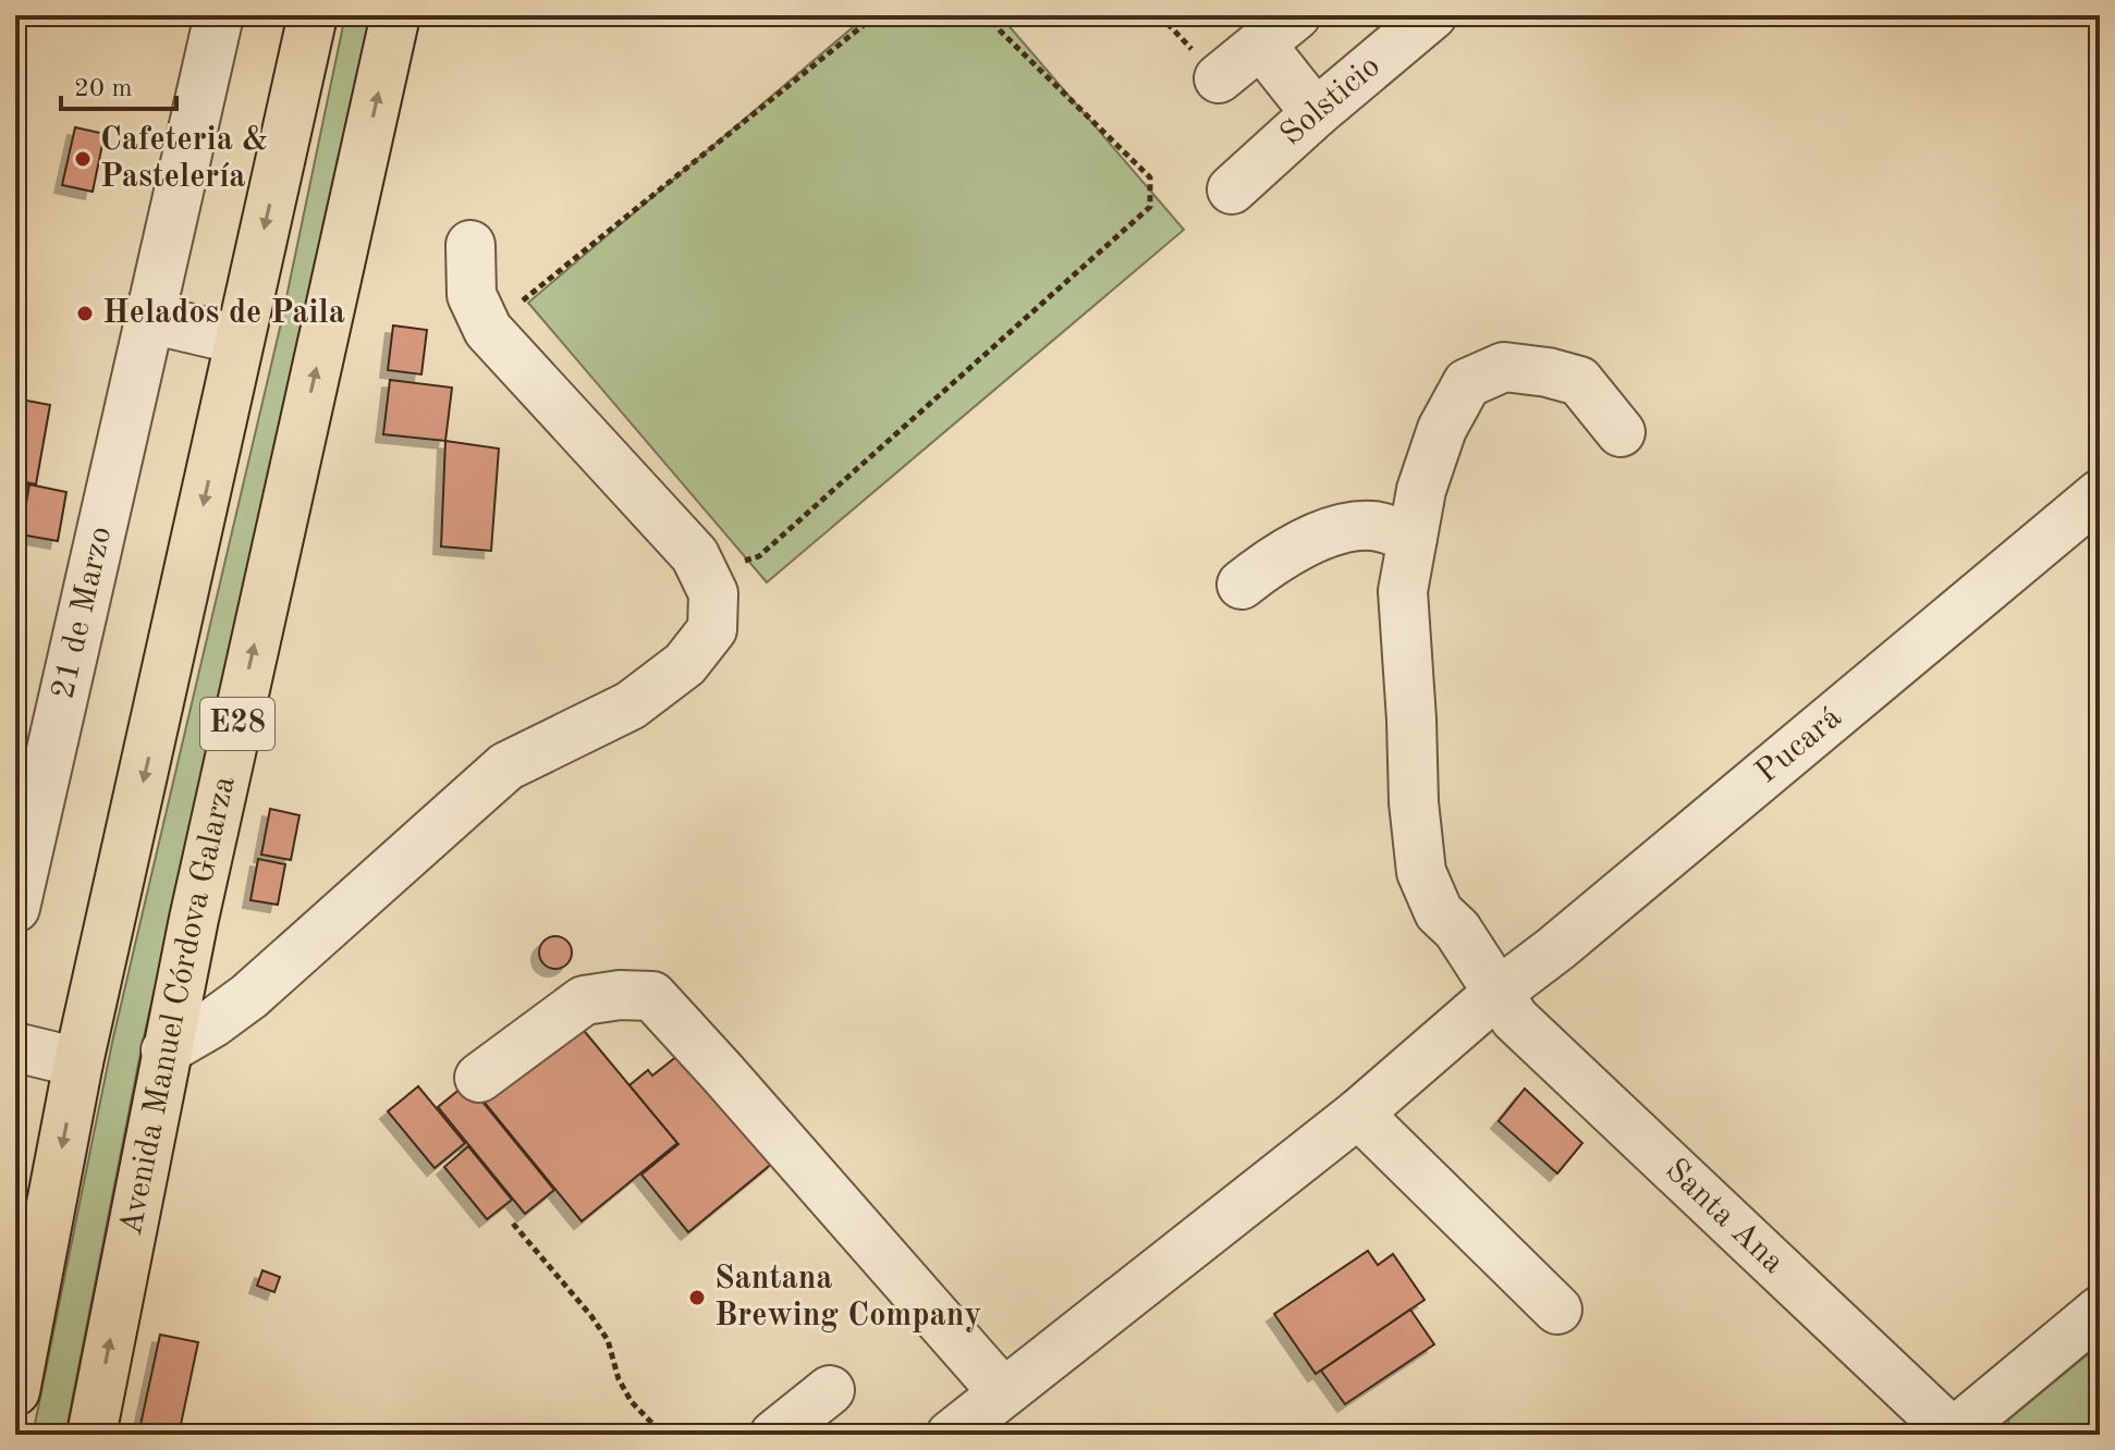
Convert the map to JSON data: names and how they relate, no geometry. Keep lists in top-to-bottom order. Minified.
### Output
{"streets":{"main road":["E28","Avenida Manuel Córdova Galarza"],"street":["Solsticio","21 de Marzo","Pucará","Santa Ana"]},"crossings":[["Pucará","Santa Ana"]],"places":["Cafeteria & Pastelería","Helados de Paila","Santana Brewing Company"],"scale_bar":"20 m"}
